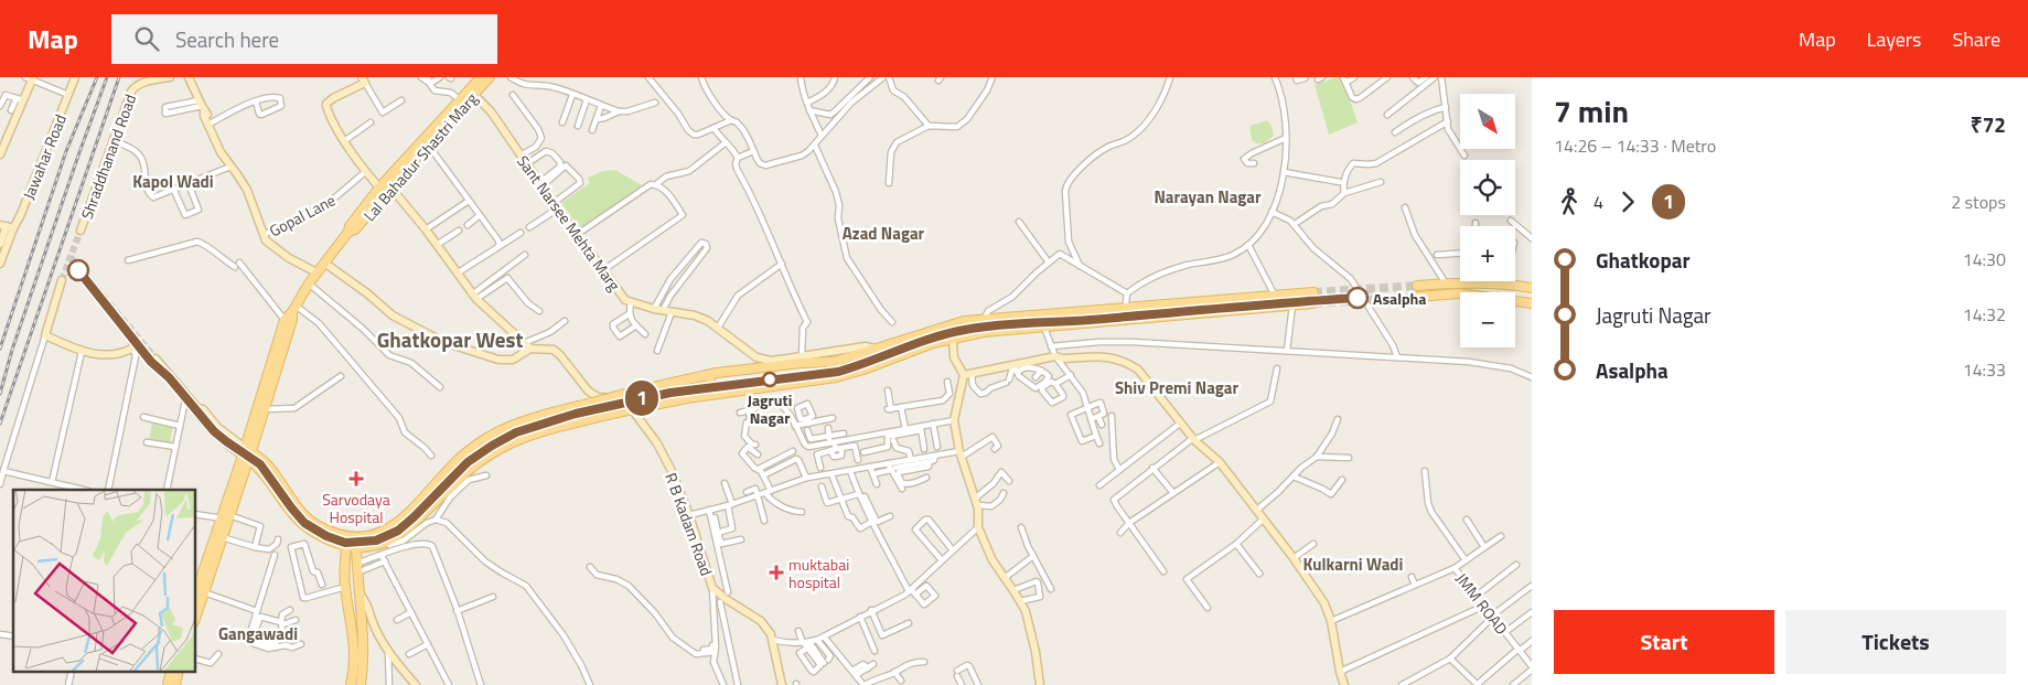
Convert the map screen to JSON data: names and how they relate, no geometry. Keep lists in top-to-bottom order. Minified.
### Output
{"streets":{"main road":["Lal Bahadur Shastri Marg"],"street":["Jawahar Road","Shraddhanand Road","Gopal Lane","Sant Narsee Mehta Marg","R B Kadam Road","JMM ROAD"]},"crossings":[["Lal Bahadur Shastri Marg","Sant Narsee Mehta Marg"]],"districts":["Kapol Wadi","Narayan Nagar","Azad Nagar","Ghatkopar West","Shiv Premi Nagar","Kulkarni Wadi","Gangawadi"],"places":{"other":["Asalpha","Jagruti Nagar"],"health":["Sarvodaya Hospital","muktabai hospital"]},"lines":["metro line 1"],"north":"bottom right","page":{"header":"Map","search":"Search here","nav":["Map","Layers","Share"],"on_map":"1","heading":["7 min","14:26 – 14:33 · Metro","₹72"],"map_buttons":["+","−"],"legs":["4","1","2 stops"],"list":[{"name":"Ghatkopar","value":"14:30"},{"name":"Jagruti Nagar","value":"14:32"},{"name":"Asalpha","value":"14:33"}],"buttons":["Start","Tickets"]}}
